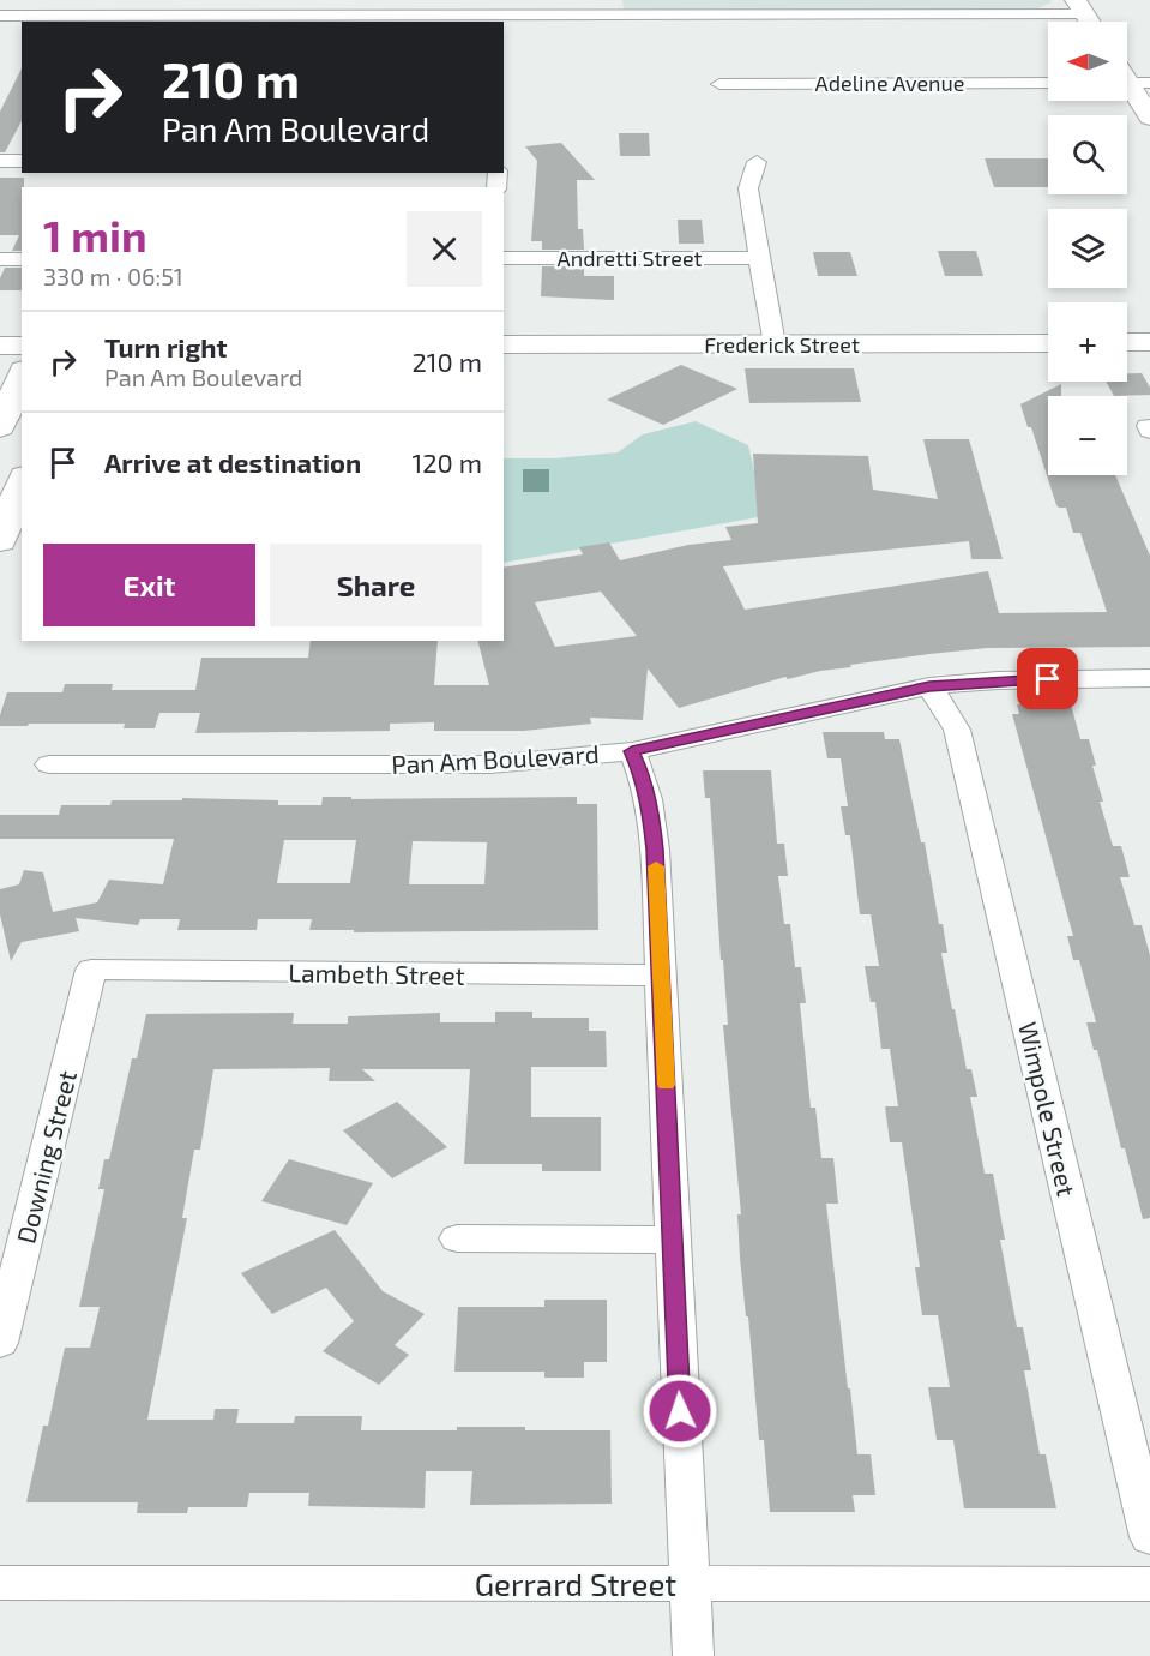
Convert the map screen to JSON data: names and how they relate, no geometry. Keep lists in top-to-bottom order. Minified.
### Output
{"streets":{"main road":["Frederick Street"],"street":["Adeline Avenue","Andretti Street","Pan Am Boulevard","Lambeth Street","Wimpole Street","Downing Street","Gerrard Street"]},"crossings":[["Pan Am Boulevard","Wimpole Street"],["Lambeth Street","Downing Street"]],"north":"left","page":{"map_buttons":["+","−"],"turn":["210 m","Pan Am Boulevard"],"heading":["1 min","330 m · 06:51"],"list":[{"name":"Turn right","note":"Pan Am Boulevard","value":"210 m"},{"name":"Arrive at destination","value":"120 m"}],"buttons":["Exit","Share"]}}
